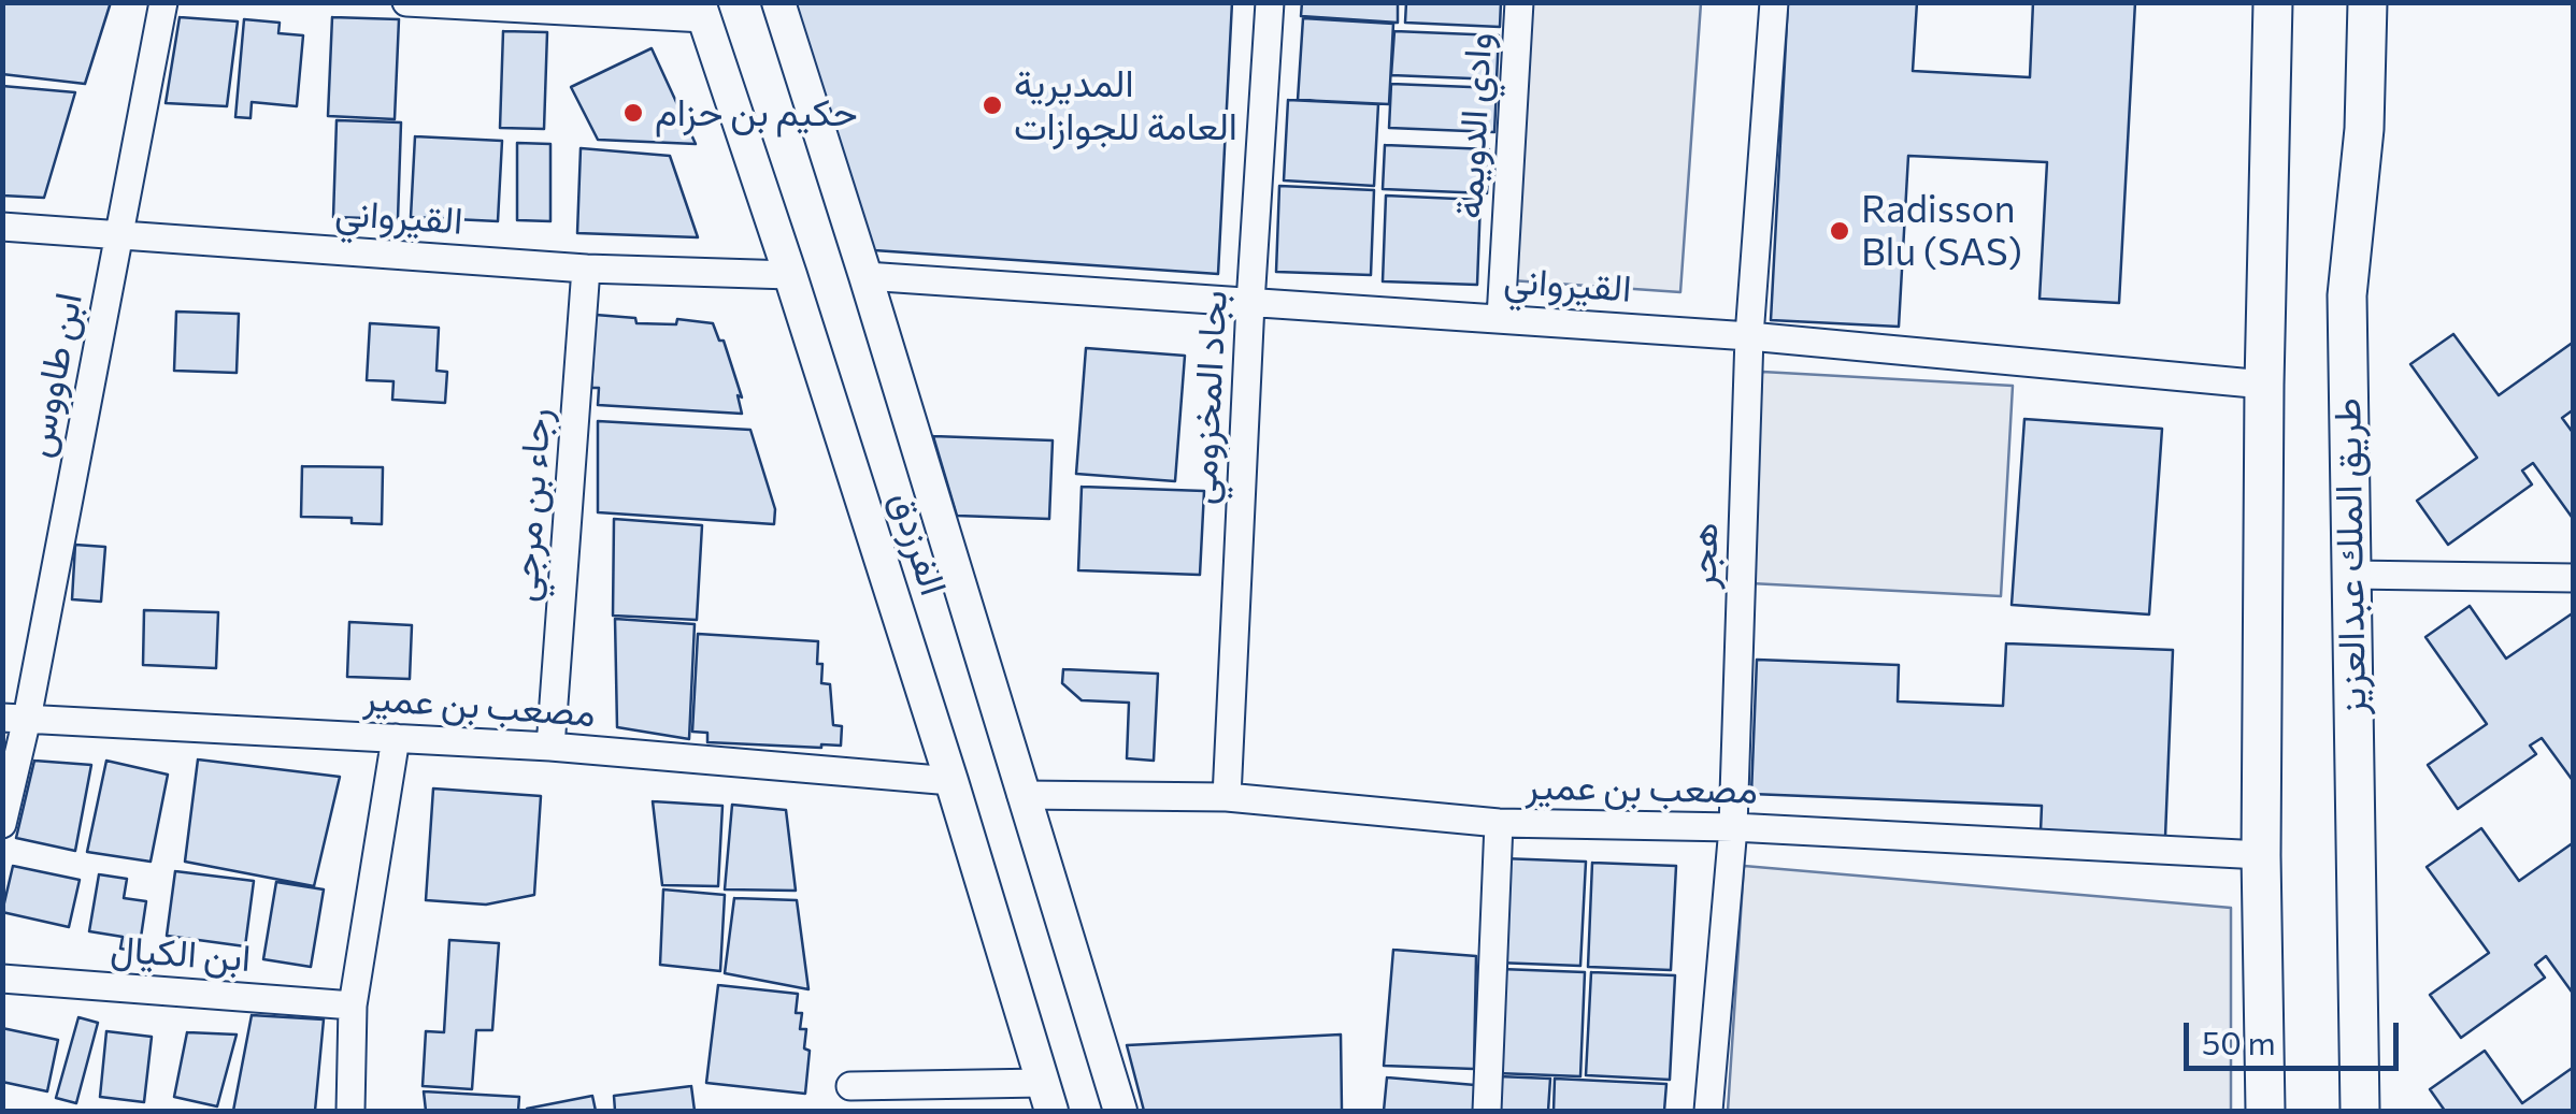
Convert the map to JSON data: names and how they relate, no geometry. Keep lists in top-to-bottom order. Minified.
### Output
{"streets":{"main road":["طريق الملك عبدالعزيز"],"street":["وادي الدويمة","القيرواني","ابن طاووس","بجاد المخزومي","رجاء بن مرجي","الفرزدق","هجر","مصعب بن عمير","ابن الكيال"]},"crossings":[["وادي الدويمة","القيرواني"],["القيرواني","ابن طاووس"],["القيرواني","بجاد المخزومي"],["القيرواني","رجاء بن مرجي"],["القيرواني","الفرزدق"],["القيرواني","هجر"],["ابن طاووس","مصعب بن عمير"],["بجاد المخزومي","مصعب بن عمير"],["رجاء بن مرجي","مصعب بن عمير"],["الفرزدق","مصعب بن عمير"],["هجر","مصعب بن عمير"]],"places":["المديرية العامة للجوازات","حكيم بن حزام","Radisson Blu (SAS)"],"scale_bar":"50 m"}
